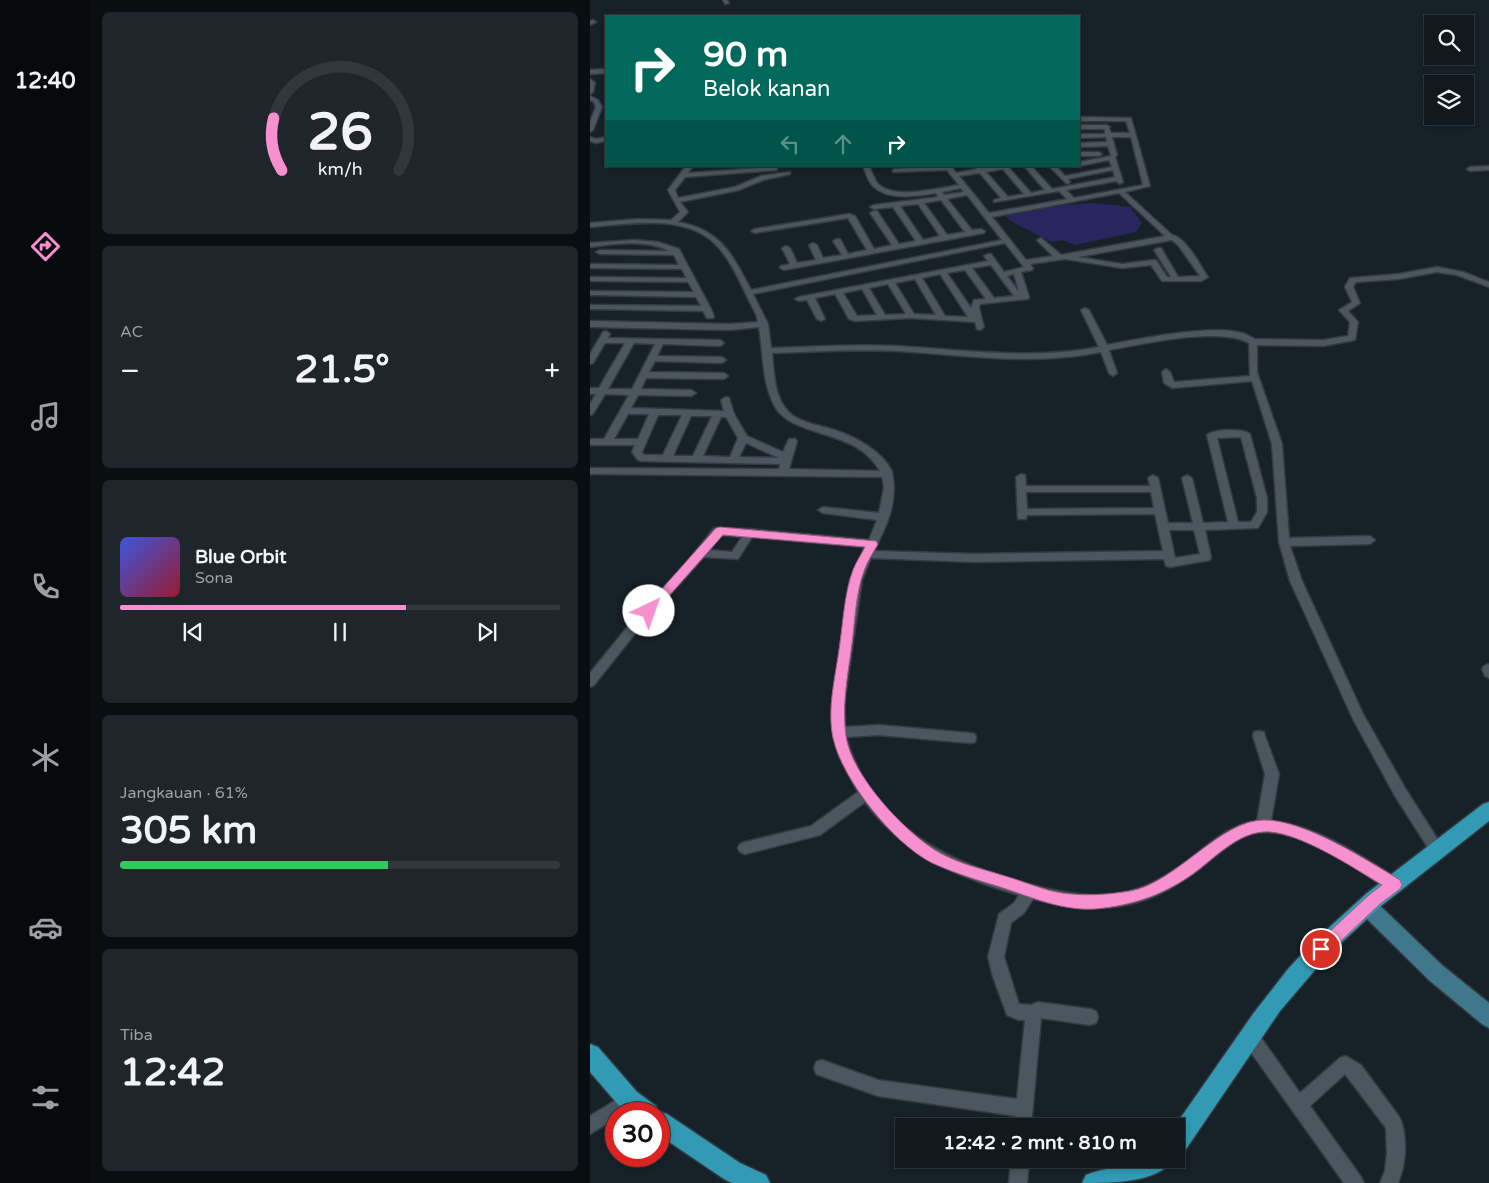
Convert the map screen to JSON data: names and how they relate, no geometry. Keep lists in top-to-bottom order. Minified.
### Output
{"page":{"tabs":"12:40","turn":["90 m","Belok kanan"],"tile":["AC",["Jangkauan · 61%","305 km"],["Tiba","12:42"]],"heat":["−","21.5°","+"],"song":["Blue Orbit","Sona"],"limit":"30","trip":"12:42 · 2 mnt · 810 m","gauge":["26","km/h"]}}
